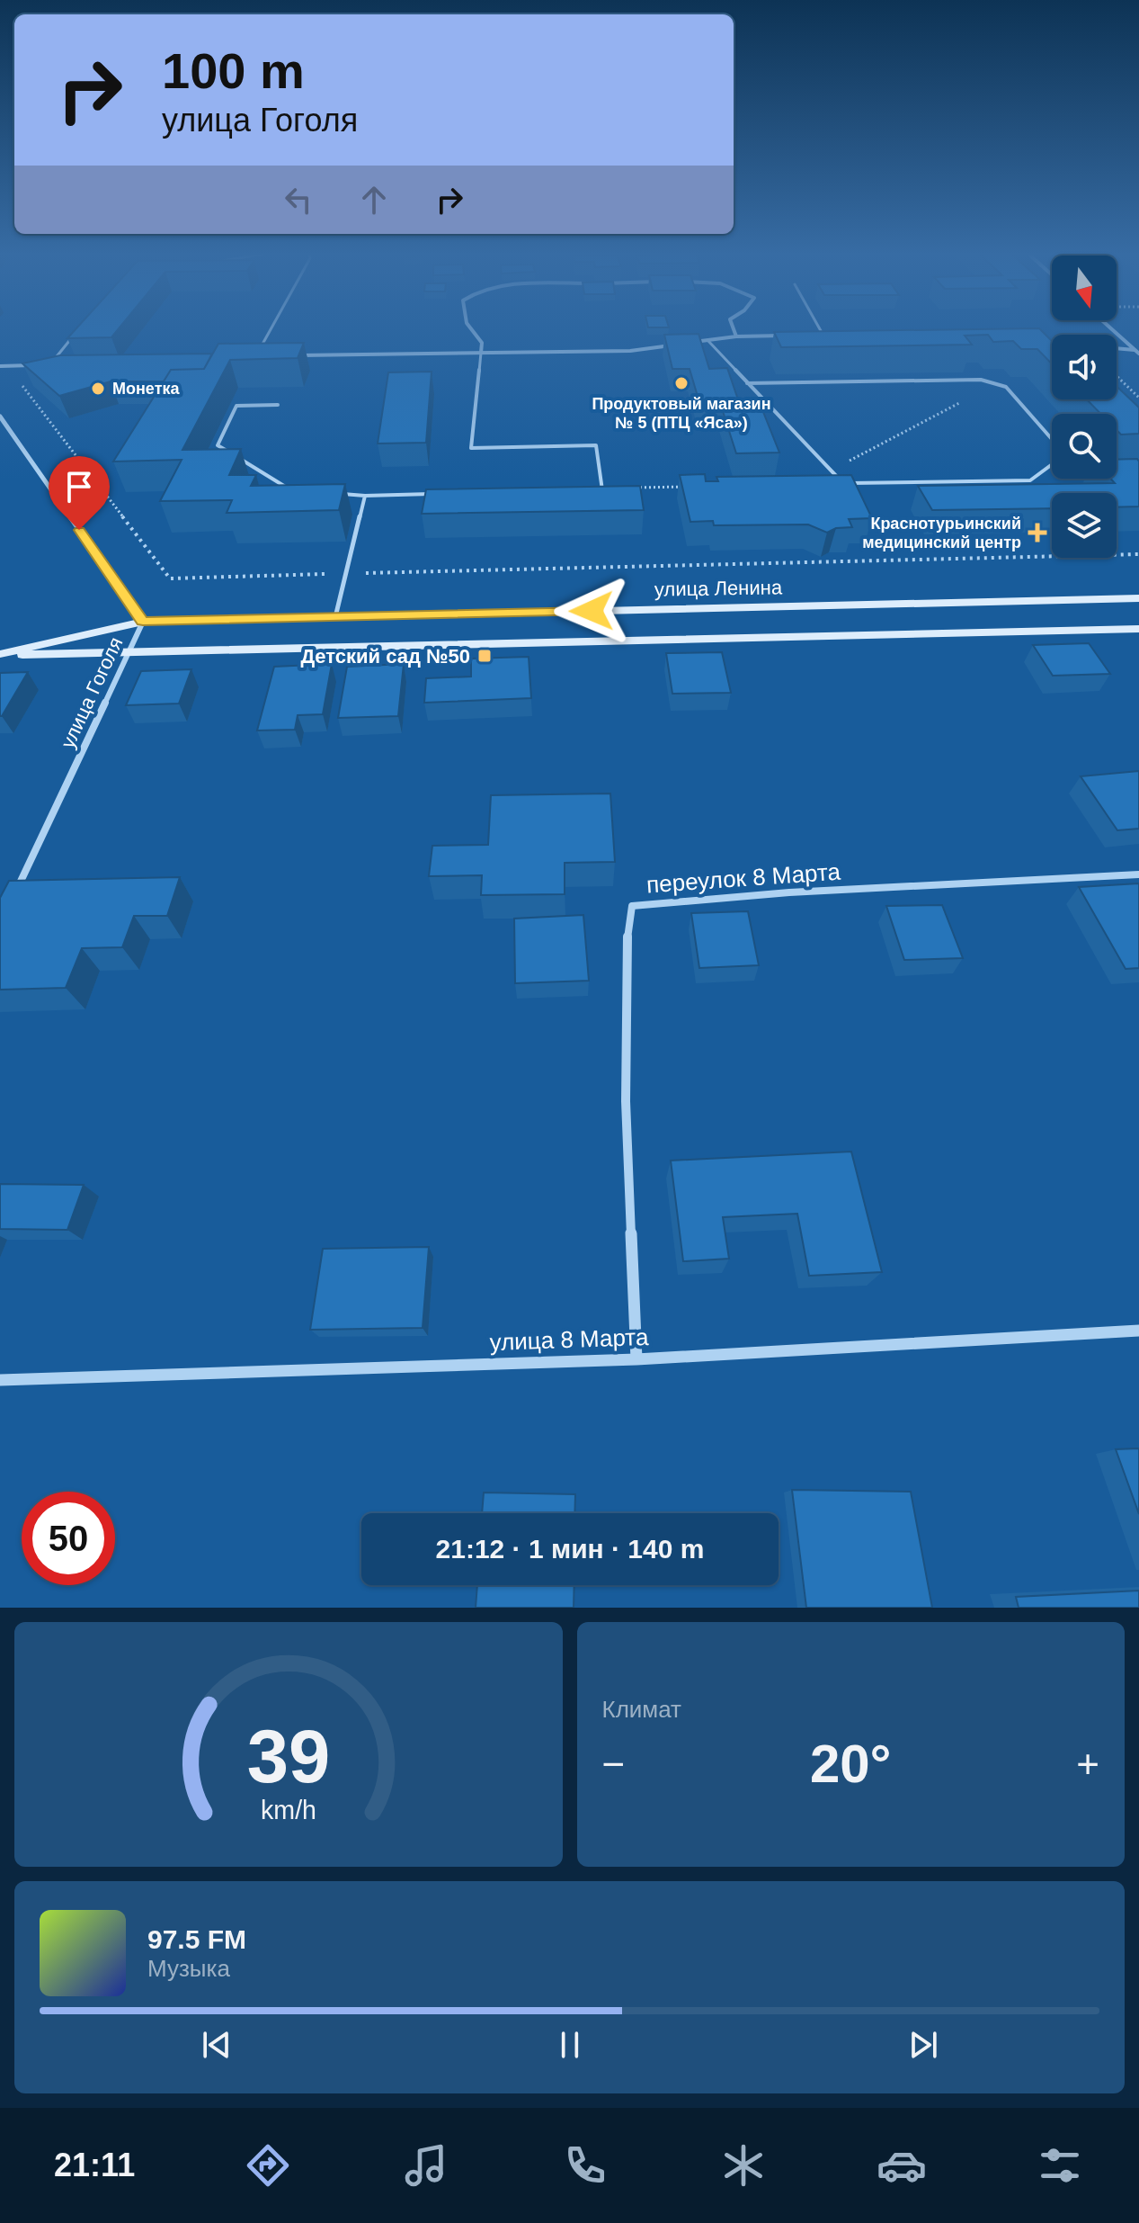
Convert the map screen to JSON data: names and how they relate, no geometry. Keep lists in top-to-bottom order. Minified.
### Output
{"streets":{"main road":["улица Ленина"],"street":["улица Гоголя","переулок 8 Марта","улица 8 Марта"]},"crossings":[["улица Ленина","улица Гоголя"],["переулок 8 Марта","улица 8 Марта"]],"places":{"other":["Продуктовый магазин № 5 (ПТЦ «Яса»)","Монетка"],"health":["Краснотурьинский медицинский центр"],"transit":["Детский сад №50"]},"north":"bottom","page":{"turn":["100 m","улица Гоголя"],"limit":"50","trip":"21:12 · 1 мин · 140 m","tile":"Климат","heat":["−","20°","+"],"song":["97.5 FM","Музыка"],"tabs":"21:11","gauge":["39","km/h"]}}
